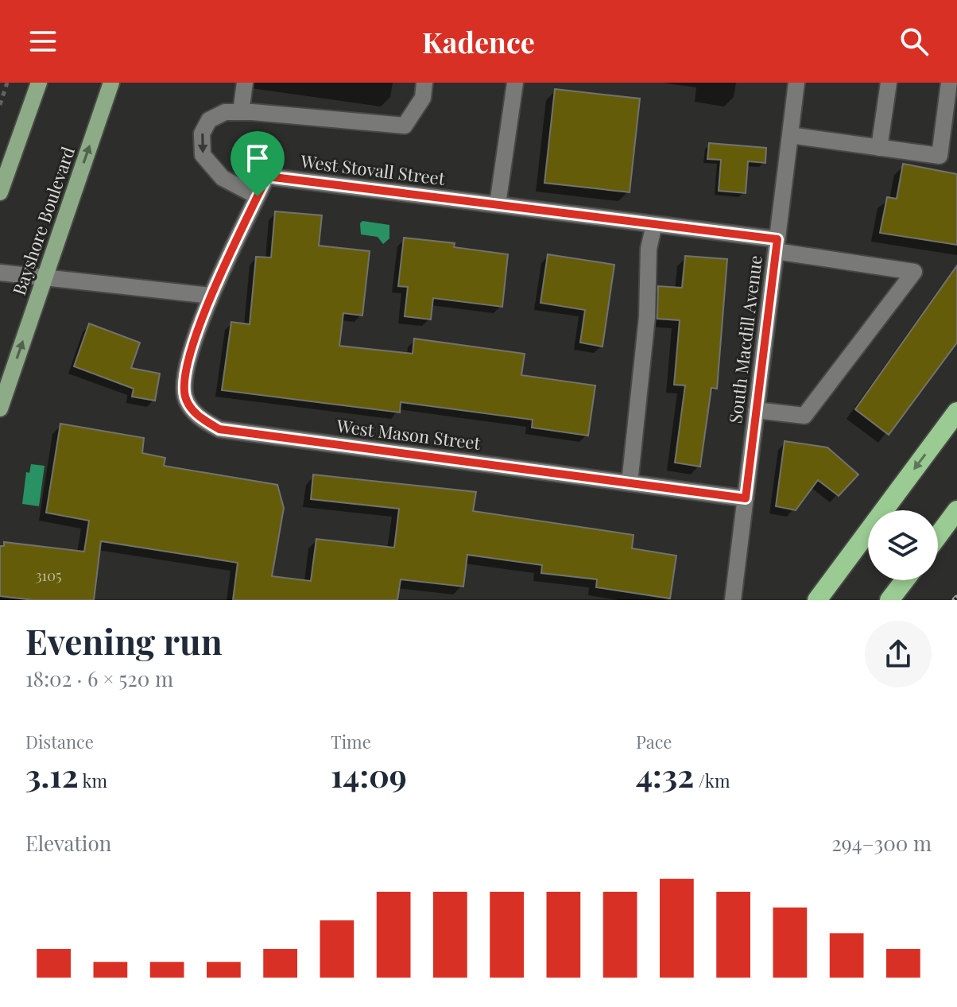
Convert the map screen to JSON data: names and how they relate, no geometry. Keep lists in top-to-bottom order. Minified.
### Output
{"streets":{"main road":["Bayshore Boulevard"],"street":["West Stovall Street","South Macdill Avenue","West Mason Street"]},"crossings":[["West Stovall Street","South Macdill Avenue"],["West Stovall Street","West Mason Street"],["South Macdill Avenue","West Mason Street"]],"house_numbers":["3105"],"page":{"header":"Kadence","heading":["Evening run","18:02 · 6 × 520 m"],"stats":[["Distance","3.12 km"],["Time","14:09"],["Pace","4:32 /km"]],"chart":["Elevation","294–300 m"]}}
